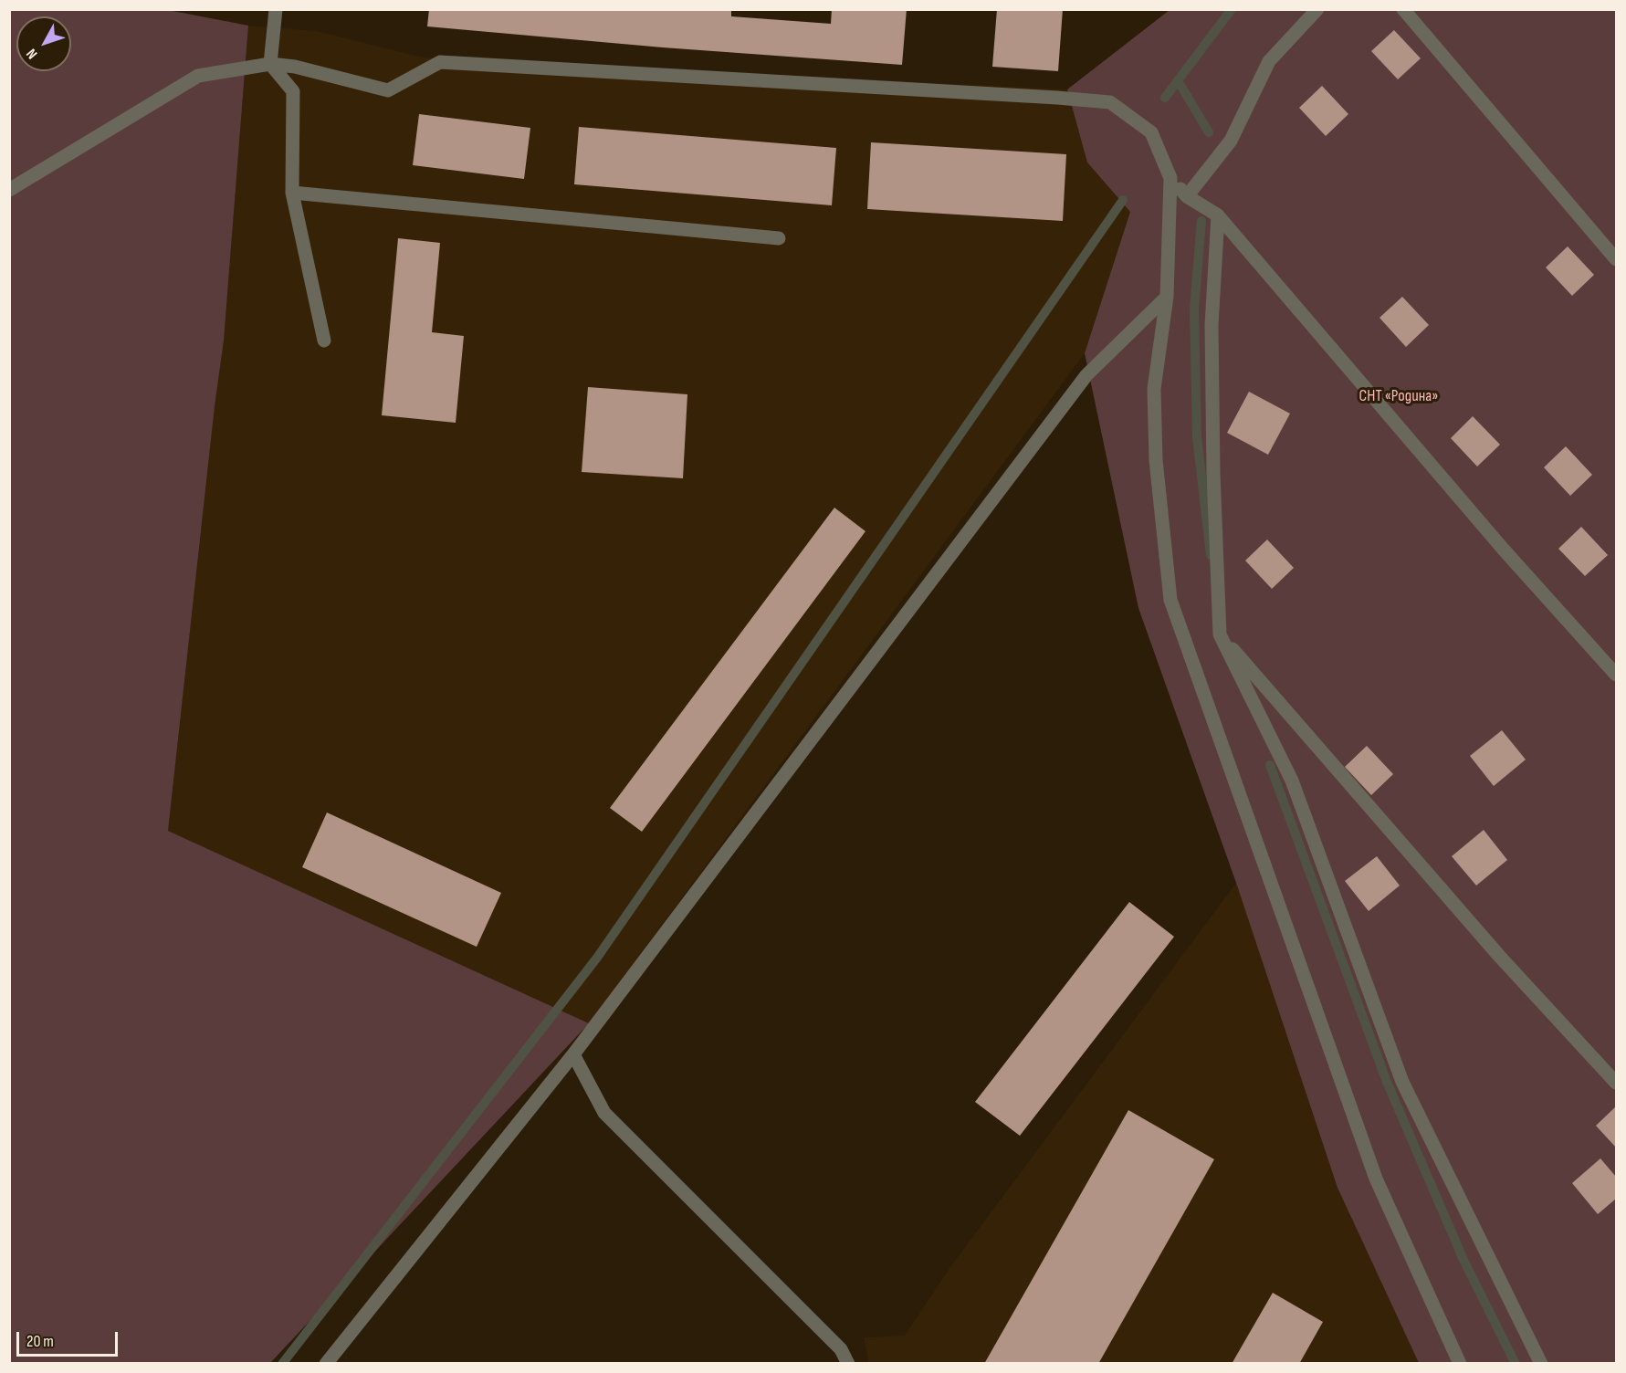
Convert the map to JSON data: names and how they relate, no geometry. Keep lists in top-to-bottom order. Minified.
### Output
{"parks":["СНТ «Родина»"],"scale_bar":"20 m","north":"bottom left"}
